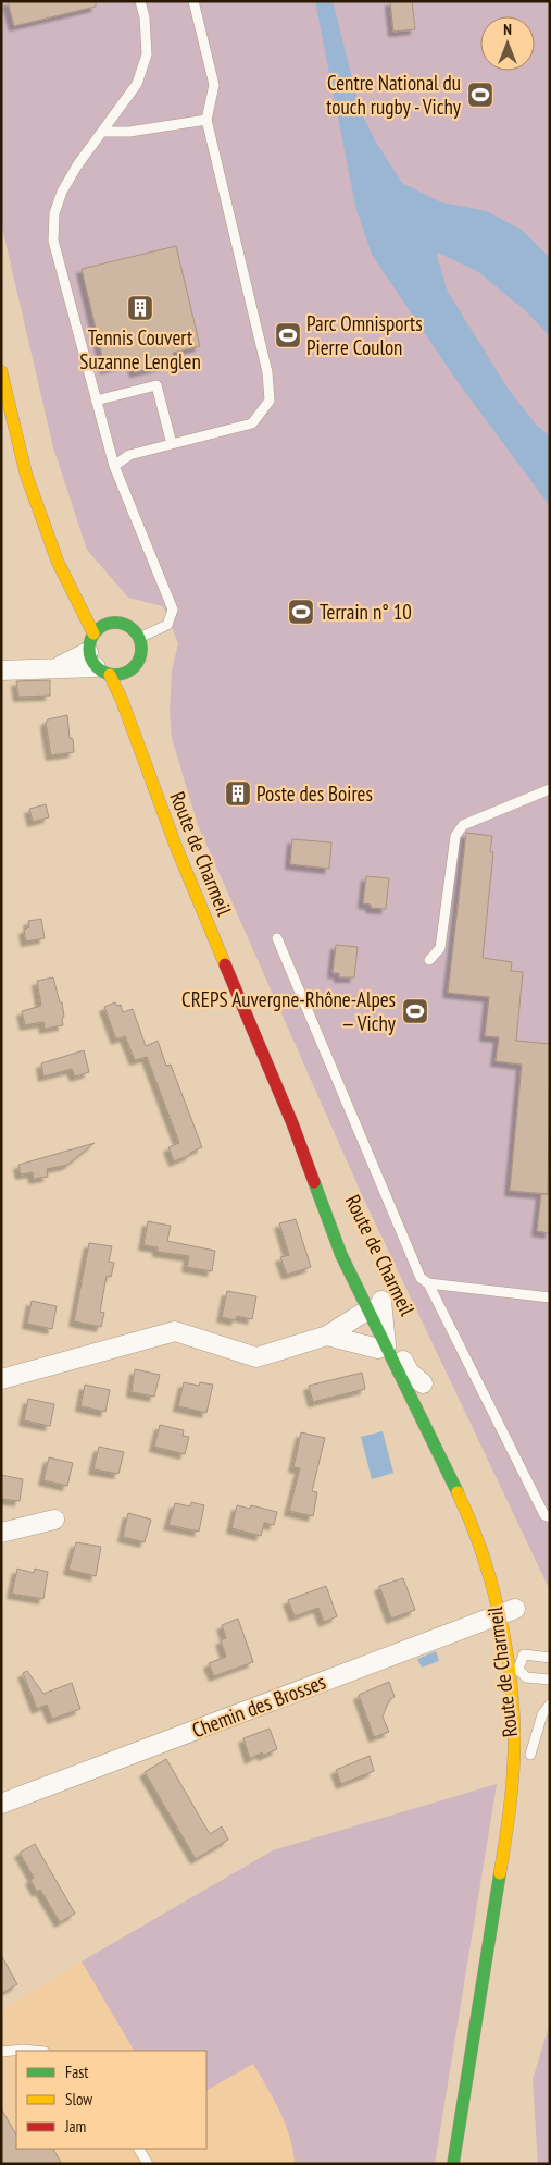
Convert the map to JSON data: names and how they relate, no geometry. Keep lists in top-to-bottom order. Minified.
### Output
{"streets":{"main road":["Route de Charmeil"],"street":["Chemin des Brosses"]},"crossings":[["Route de Charmeil","Chemin des Brosses"]],"places":{"sports":["Centre National du touch rugby - Vichy","Parc Omnisports Pierre Coulon","Terrain n° 10","CREPS Auvergne-Rhône-Alpes — Vichy"],"building":["Tennis Couvert Suzanne Lenglen","Poste des Boires"]},"legend":["Fast","Slow","Jam"],"north":"top"}
